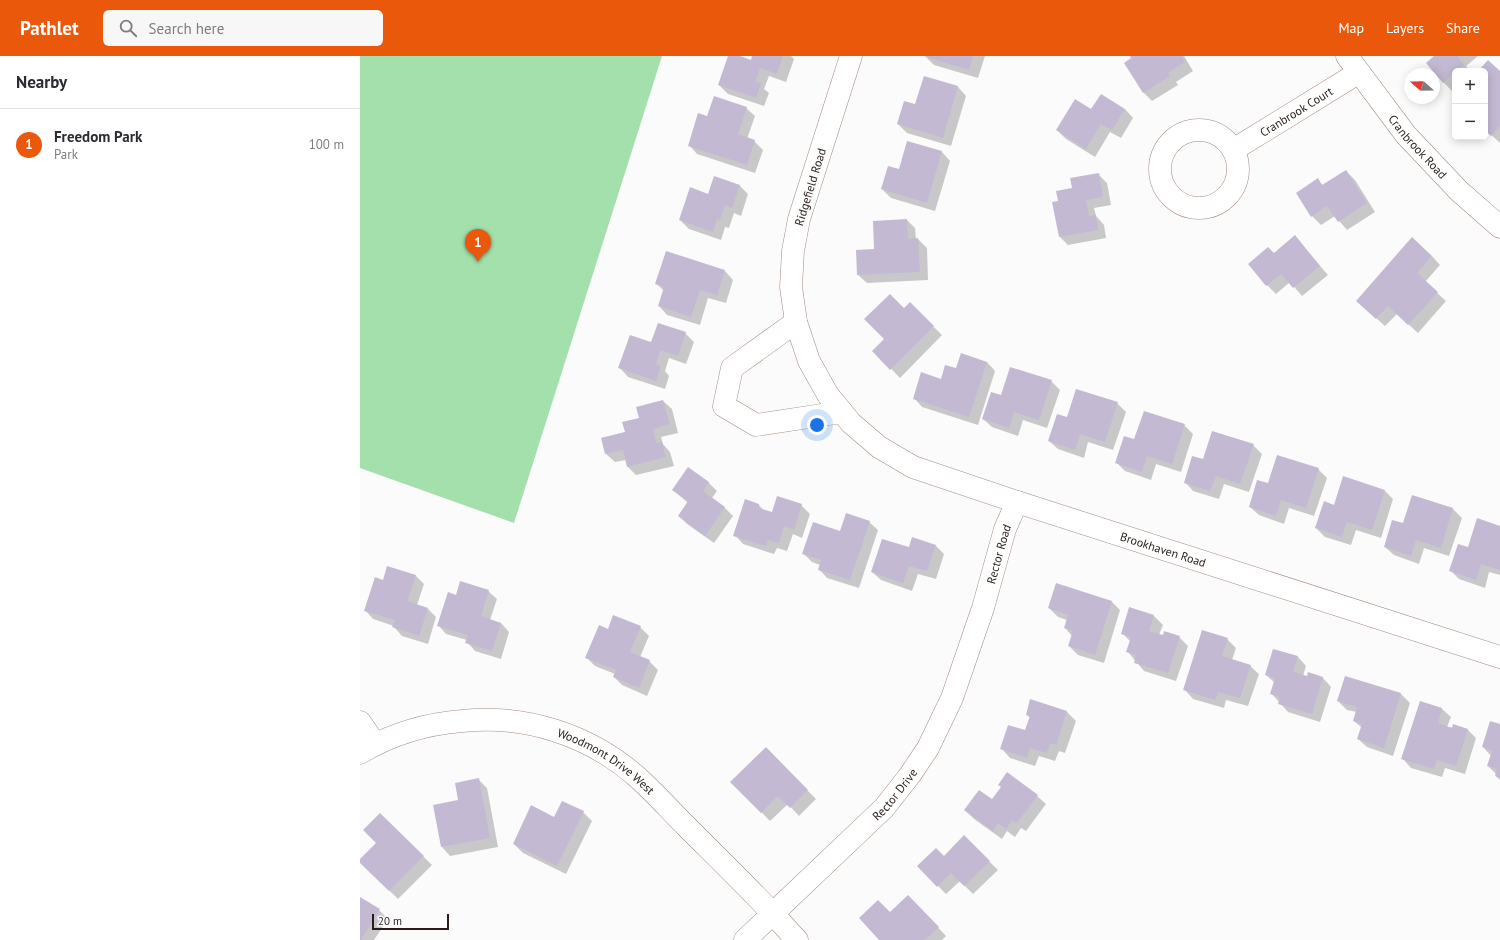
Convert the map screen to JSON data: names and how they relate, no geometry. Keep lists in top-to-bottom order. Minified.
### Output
{"streets":{"street":["Cranbrook Court","Cranbrook Road","Ridgefield Road","Brookhaven Road","Rector Road","Woodmont Drive West","Rector Drive"]},"crossings":[["Cranbrook Court","Cranbrook Road"],["Ridgefield Road","Brookhaven Road"],["Brookhaven Road","Rector Road"],["Rector Road","Rector Drive"],["Woodmont Drive West","Rector Drive"]],"scale_bar":"20 m","north":"left","page":{"header":"Pathlet","search":"Search here","nav":["Map","Layers","Share"],"heading":"Nearby","map_buttons":["+","−"],"list":[{"mark":"1","name":"Freedom Park","note":"Park","value":"100 m"}],"pins":"1","scale":"20 m"}}
